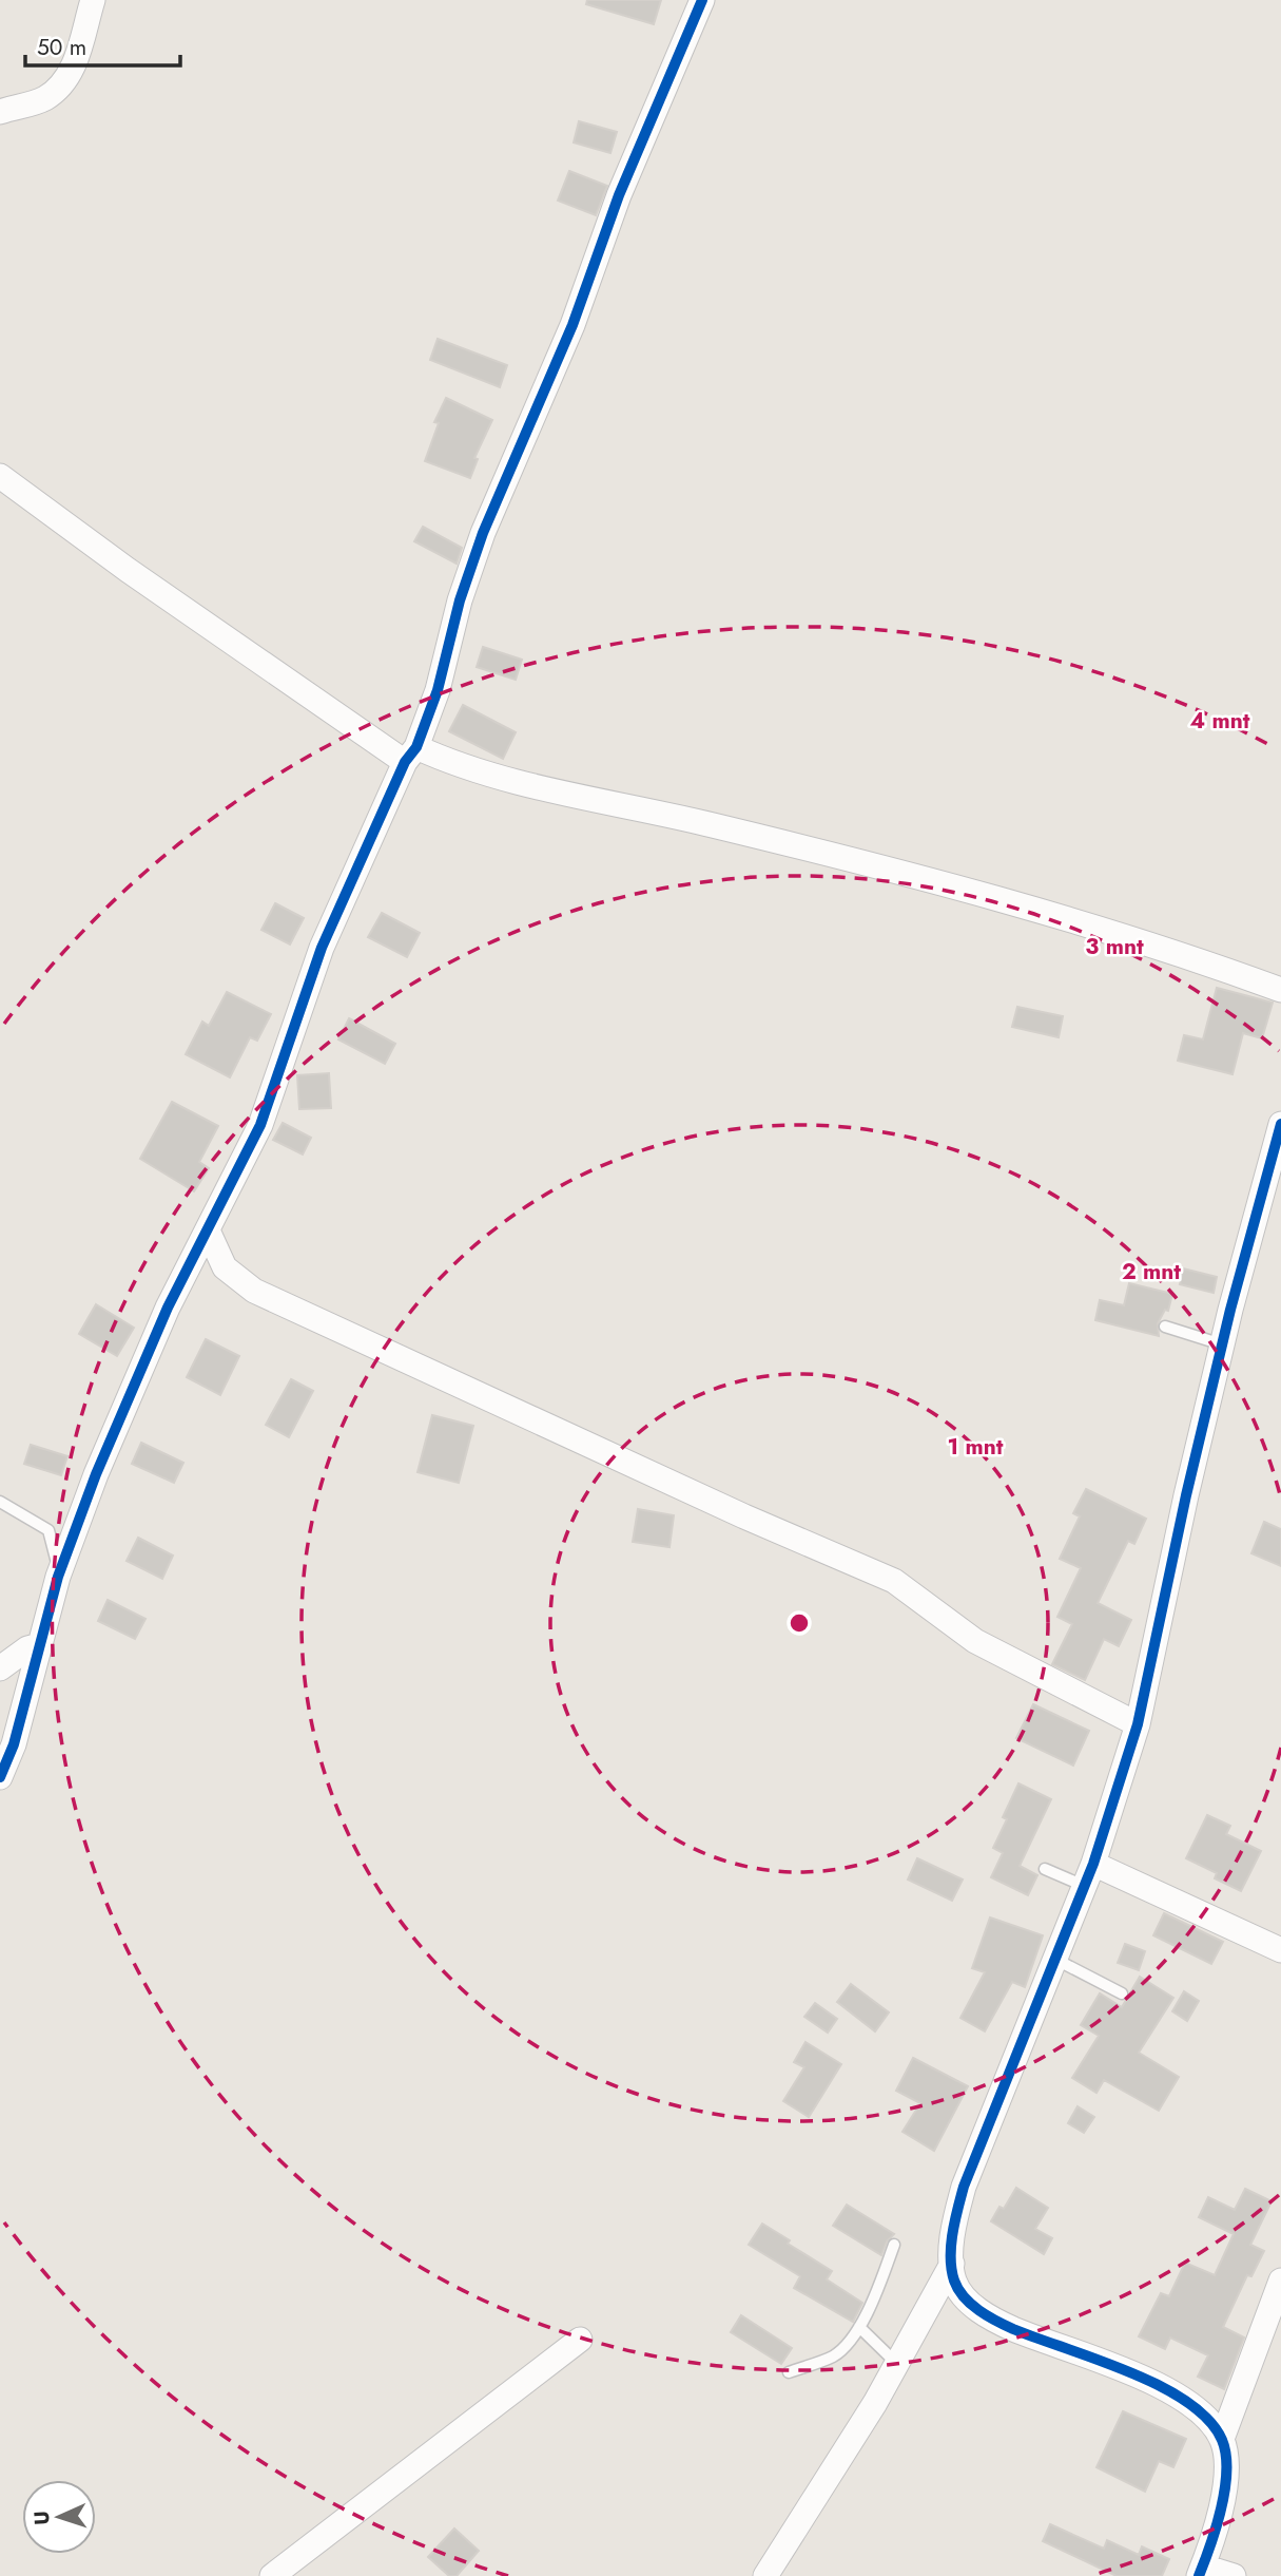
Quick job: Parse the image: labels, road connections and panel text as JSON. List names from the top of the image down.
{
  "scale_bar": "50 m",
  "north": "left",
  "rings": [
    "4 mnt",
    "3 mnt",
    "2 mnt",
    "1 mnt"
  ]
}
